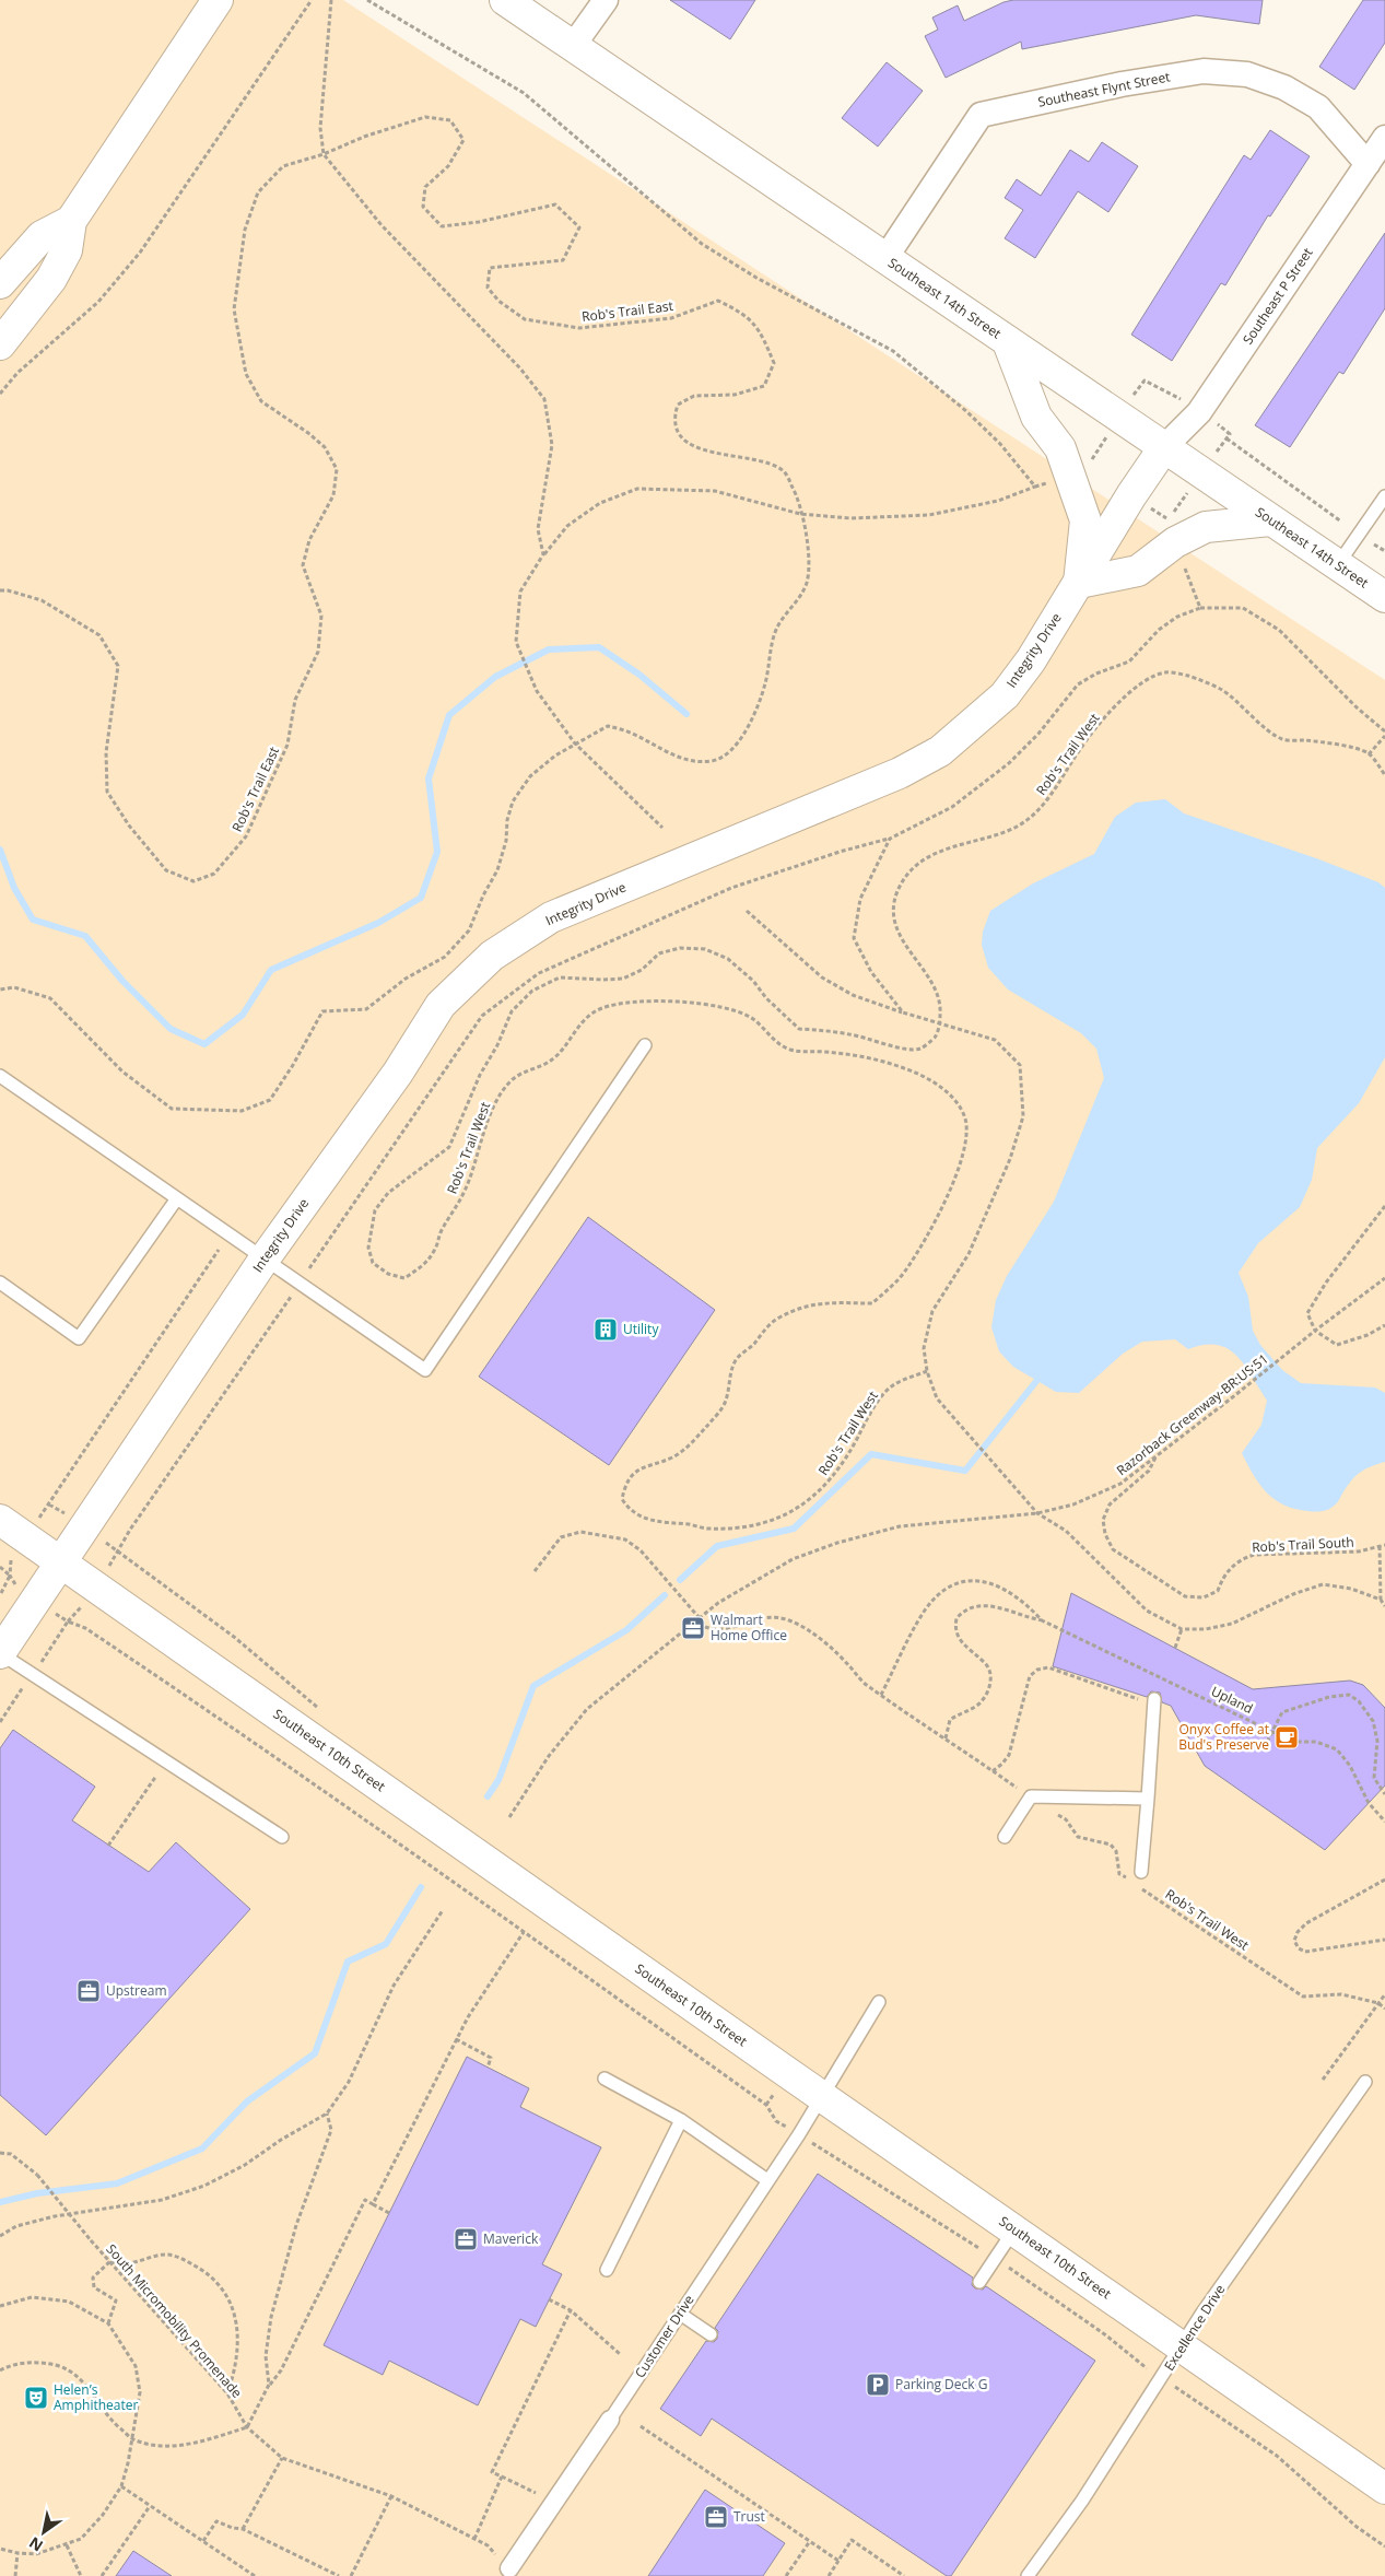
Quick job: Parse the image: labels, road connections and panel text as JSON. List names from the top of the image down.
{
  "streets": {
    "street": [
      "Southeast Flynt Street",
      "Southeast P Street",
      "Southeast 14th Street",
      "Integrity Drive",
      "Southeast 10th Street",
      "Customer Drive"
    ],
    "lane": ["Excellence Drive"],
    "path": [
      "Rob's Trail East",
      "Rob's Trail West",
      "Razorback Greenway-BR:US:51",
      "Rob's Trail South",
      "Upland",
      "South Micromobility Promenade"
    ]
  },
  "crossings": [
    ["Southeast Flynt Street", "Southeast P Street"],
    ["Southeast Flynt Street", "Southeast 14th Street"],
    ["Southeast P Street", "Southeast 14th Street"],
    ["Southeast P Street", "Integrity Drive"],
    ["Southeast 14th Street", "Integrity Drive"],
    ["Integrity Drive", "Southeast 10th Street"],
    ["Razorback Greenway-BR:US:51", "Rob's Trail South"],
    ["Southeast 10th Street", "Excellence Drive"],
    ["Southeast 10th Street", "Customer Drive"],
    ["South Micromobility Promenade", "Customer Drive"]
  ],
  "places": {
    "building": ["Utility"],
    "office": [
      "Walmart Home Office",
      "Upstream",
      "Maverick",
      "Trust"
    ],
    "cafe": ["Onyx Coffee at Bud's Preserve"],
    "parking": ["Parking Deck G"],
    "theatre": ["Helen’s Amphitheater"]
  },
  "north": "bottom left"
}
